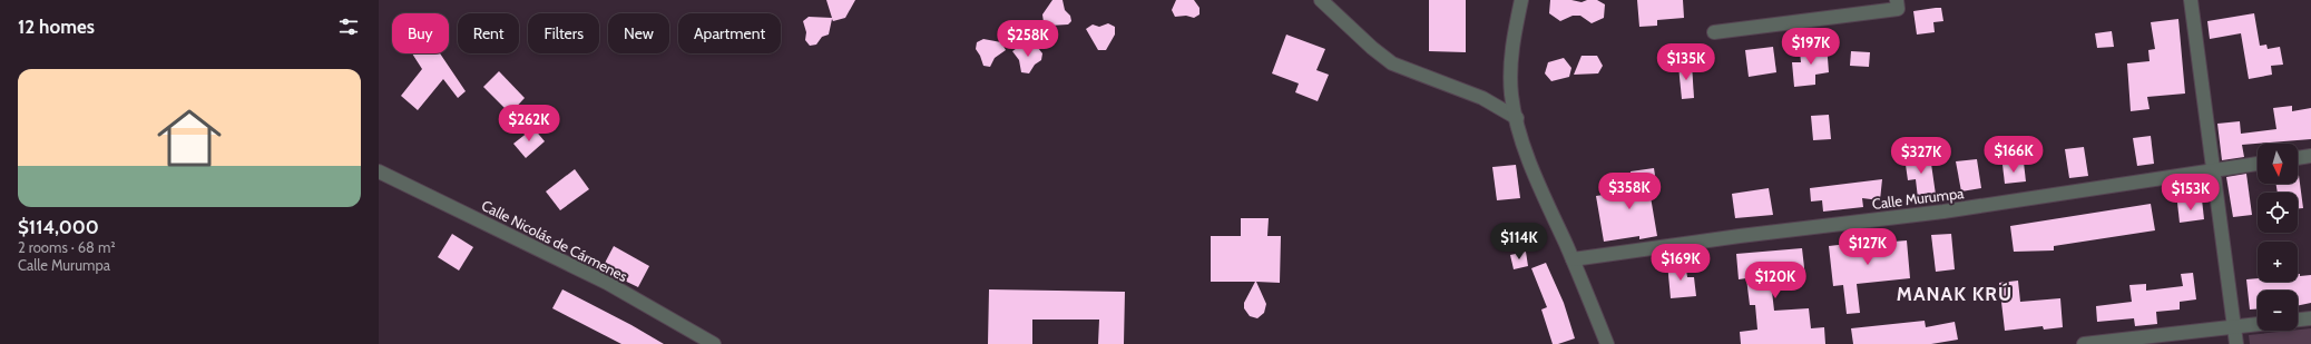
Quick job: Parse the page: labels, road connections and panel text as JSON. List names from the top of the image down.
{
  "streets": {
    "street": ["Calle Murumpa", "Calle Nicolás de Cármenes"]
  },
  "districts": ["MANAK KRÚ"],
  "north": "bottom",
  "page": {
    "heading": "12 homes",
    "chip": [
      "Buy",
      "Rent",
      "Filters",
      "New",
      "Apartment"
    ],
    "price": [
      "$258K",
      "$197K",
      "$135K",
      "$262K",
      "$166K",
      "$327K",
      "$358K",
      "$153K",
      "$114K",
      "$127K",
      "$169K",
      "$120K"
    ],
    "list": [
      {
        "name": "$114,000",
        "note": "2 rooms · 68 m² · Calle Murumpa"
      }
    ],
    "map_buttons": ["+", "−"]
  }
}
